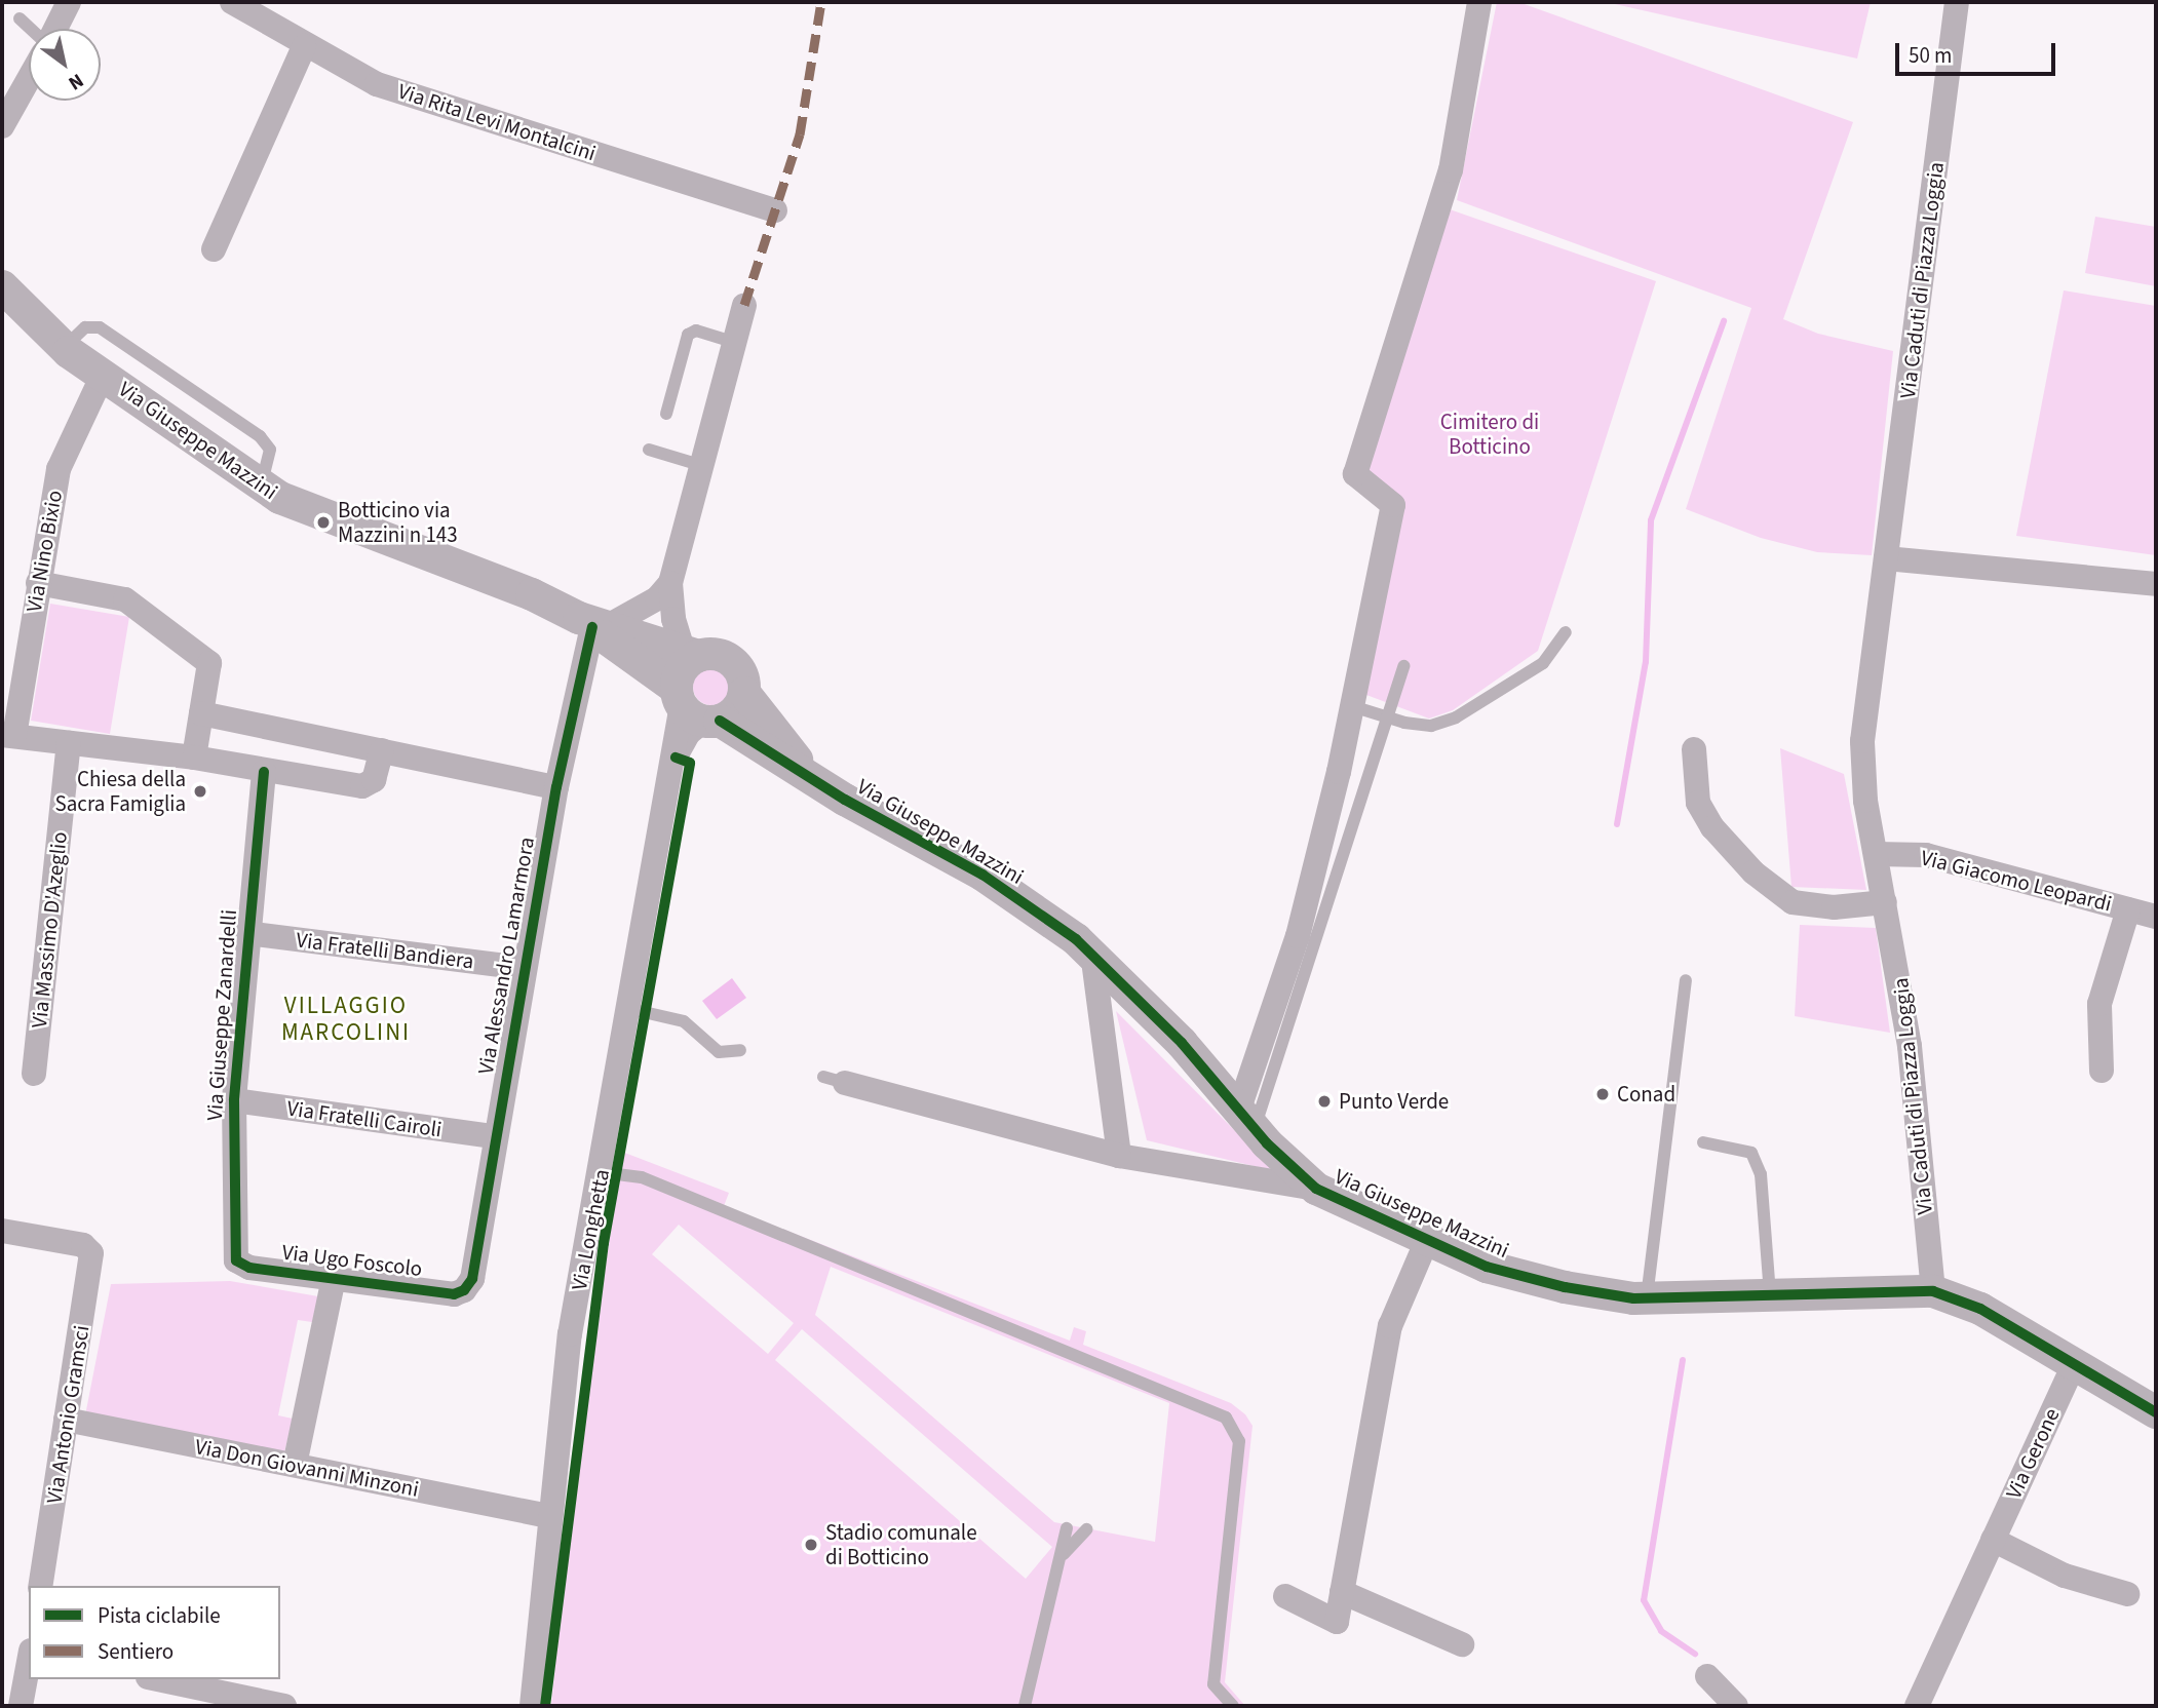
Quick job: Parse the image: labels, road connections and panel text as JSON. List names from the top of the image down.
{
  "streets": {
    "street": [
      "Via Rita Levi Montalcini",
      "Via Caduti di Piazza Loggia",
      "Via Giuseppe Mazzini",
      "Via Nino Bixio",
      "Via Giacomo Leopardi",
      "Via Massimo D'Azeglio",
      "Via Fratelli Bandiera",
      "Via Alessandro Lamarmora",
      "Via Giuseppe Zanardelli",
      "Via Fratelli Cairoli",
      "Via Longhetta",
      "Via Ugo Foscolo",
      "Via Antonio Gramsci",
      "Via Gerone",
      "Via Don Giovanni Minzoni"
    ]
  },
  "crossings": [
    ["Via Caduti di Piazza Loggia", "Via Giuseppe Mazzini"],
    ["Via Caduti di Piazza Loggia", "Via Giacomo Leopardi"],
    ["Via Giuseppe Mazzini", "Via Nino Bixio"],
    ["Via Giuseppe Mazzini", "Via Alessandro Lamarmora"],
    ["Via Giuseppe Mazzini", "Via Longhetta"],
    ["Via Giuseppe Mazzini", "Via Gerone"],
    ["Via Fratelli Bandiera", "Via Alessandro Lamarmora"],
    ["Via Fratelli Bandiera", "Via Giuseppe Zanardelli"],
    ["Via Alessandro Lamarmora", "Via Fratelli Cairoli"],
    ["Via Alessandro Lamarmora", "Via Ugo Foscolo"],
    ["Via Giuseppe Zanardelli", "Via Fratelli Cairoli"],
    ["Via Giuseppe Zanardelli", "Via Ugo Foscolo"],
    ["Via Longhetta", "Via Don Giovanni Minzoni"],
    ["Via Ugo Foscolo", "Via Don Giovanni Minzoni"],
    ["Via Antonio Gramsci", "Via Don Giovanni Minzoni"]
  ],
  "districts": ["VILLAGGIO MARCOLINI"],
  "parks": ["Cimitero di Botticino"],
  "places": [
    "Botticino via Mazzini n 143",
    "Chiesa della Sacra Famiglia",
    "Conad",
    "Punto Verde",
    "Stadio comunale di Botticino"
  ],
  "legend": ["Pista ciclabile", "Sentiero"],
  "scale_bar": "50 m",
  "north": "bottom right"
}
